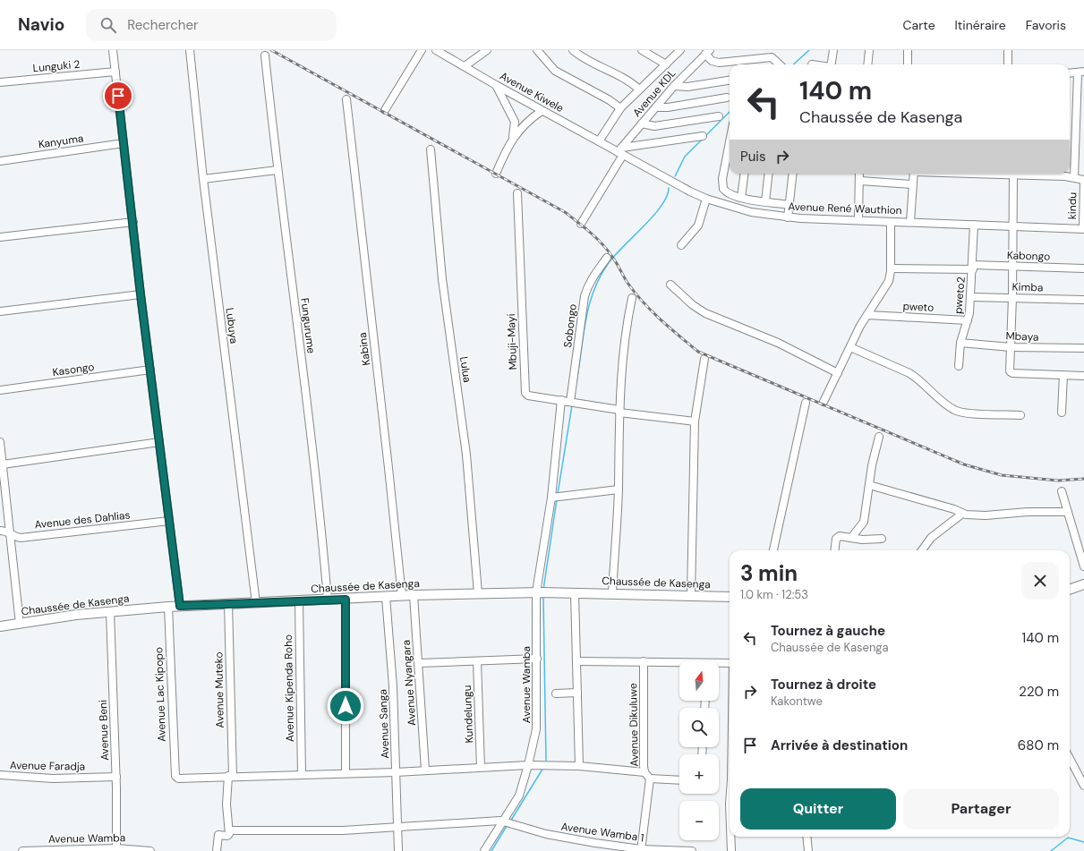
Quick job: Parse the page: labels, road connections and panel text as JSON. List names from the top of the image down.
{
  "streets": {
    "main road": ["Chaussée de Kasenga"],
    "street": [
      "Lunguki 2",
      "Avenue Kiwele",
      "Avenue KDL",
      "Kanyuma",
      "kindu",
      "Avenue René Wauthion",
      "Kabongo",
      "Kimba",
      "pweto2",
      "pweto",
      "Lubuya",
      "Fungurume",
      "Sobongo",
      "Mbaya",
      "Mbuji-Mayi",
      "Kabina",
      "Kasongo",
      "Lulua",
      "Avenue des Dahlias",
      "Avenue Nyangara",
      "Avenue Wamba",
      "Avenue Kipenda Roho",
      "Avenue Muteko",
      "Avenue Lac Kipopo",
      "Kundelungu",
      "Avenue Sanga",
      "Avenue Dikuluwe",
      "Avenue Beni",
      "Avenue Faradja",
      "Avenue Wamba 1"
    ]
  },
  "crossings": [
    ["Avenue Kiwele", "Avenue KDL"],
    ["Avenue Kiwele", "Avenue René Wauthion"],
    ["Avenue KDL", "Avenue René Wauthion"],
    ["kindu", "Avenue René Wauthion"],
    ["Avenue René Wauthion", "pweto2"],
    ["Kabongo", "pweto2"],
    ["Kimba", "pweto2"],
    ["pweto2", "pweto"],
    ["pweto2", "Mbaya"],
    ["Lubuya", "Chaussée de Kasenga"],
    ["Fungurume", "Chaussée de Kasenga"],
    ["Sobongo", "Mbuji-Mayi"],
    ["Mbuji-Mayi", "Avenue Wamba"],
    ["Kabina", "Chaussée de Kasenga"],
    ["Lulua", "Chaussée de Kasenga"],
    ["Chaussée de Kasenga", "Avenue Nyangara"],
    ["Chaussée de Kasenga", "Avenue Wamba"],
    ["Chaussée de Kasenga", "Avenue Kipenda Roho"],
    ["Chaussée de Kasenga", "Avenue Muteko"],
    ["Chaussée de Kasenga", "Avenue Lac Kipopo"],
    ["Chaussée de Kasenga", "Avenue Sanga"],
    ["Chaussée de Kasenga", "Avenue Beni"],
    ["Avenue Wamba", "Avenue Beni"],
    ["Avenue Wamba", "Avenue Wamba 1"],
    ["Avenue Muteko", "Avenue Lac Kipopo"],
    ["Avenue Dikuluwe", "Avenue Wamba 1"],
    ["Avenue Beni", "Avenue Faradja"]
  ],
  "north": "top",
  "page": {
    "header": "Navio",
    "search": "Rechercher",
    "nav": ["Carte", "Itinéraire", "Favoris"],
    "turn": ["140 m", "Chaussée de Kasenga"],
    "then": "Puis",
    "heading": ["3 min", "1.0 km · 12:53"],
    "list": [
      {
        "name": "Tournez à gauche",
        "note": "Chaussée de Kasenga",
        "value": "140 m"
      },
      {
        "name": "Tournez à droite",
        "note": "Kakontwe",
        "value": "220 m"
      },
      {
        "name": "Arrivée à destination",
        "value": "680 m"
      }
    ],
    "map_buttons": ["+", "−"],
    "buttons": ["Quitter", "Partager"]
  }
}
